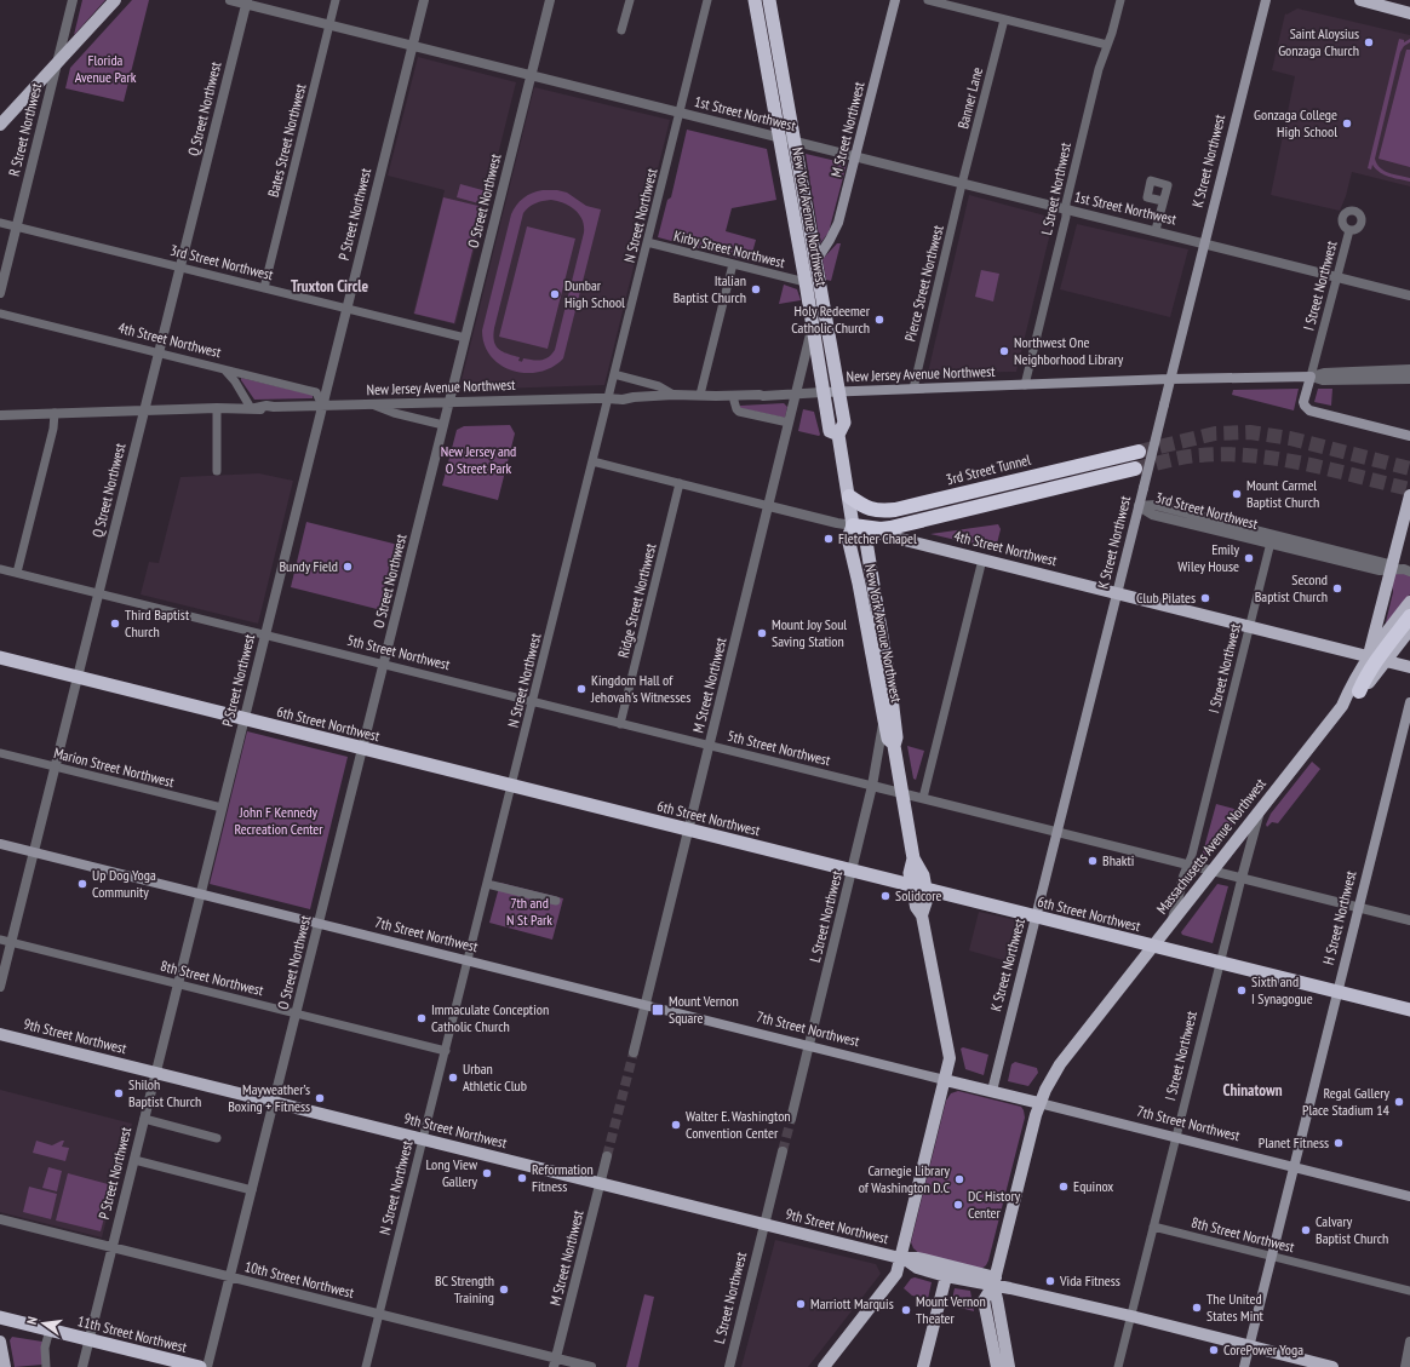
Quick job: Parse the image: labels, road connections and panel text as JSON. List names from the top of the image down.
{
  "streets": {
    "highway": [
      "New York Avenue Northwest",
      "3rd Street Tunnel",
      "6th Street Northwest",
      "11th Street Northwest"
    ],
    "main road": [
      "M Street Northwest",
      "K Street Northwest",
      "4th Street Northwest",
      "New Jersey Avenue Northwest",
      "Massachusetts Avenue Northwest",
      "H Street Northwest",
      "7th Street Northwest",
      "9th Street Northwest"
    ],
    "street": [
      "Banner Lane",
      "Q Street Northwest",
      "1st Street Northwest",
      "R Street Northwest",
      "Bates Street Northwest",
      "L Street Northwest",
      "O Street Northwest",
      "P Street Northwest",
      "N Street Northwest",
      "Kirby Street Northwest",
      "3rd Street Northwest",
      "Pierce Street Northwest",
      "I Street Northwest",
      "Ridge Street Northwest",
      "5th Street Northwest",
      "Marion Street Northwest",
      "8th Street Northwest",
      "10th Street Northwest"
    ]
  },
  "crossings": [
    ["Banner Lane", "1st Street Northwest"],
    ["Banner Lane", "Pierce Street Northwest"],
    ["Q Street Northwest", "1st Street Northwest"],
    ["Q Street Northwest", "3rd Street Northwest"],
    ["Q Street Northwest", "4th Street Northwest"],
    ["Q Street Northwest", "New Jersey Avenue Northwest"],
    ["Q Street Northwest", "5th Street Northwest"],
    ["Q Street Northwest", "6th Street Northwest"],
    ["Q Street Northwest", "Marion Street Northwest"],
    ["Q Street Northwest", "7th Street Northwest"],
    ["Q Street Northwest", "8th Street Northwest"],
    ["1st Street Northwest", "M Street Northwest"],
    ["1st Street Northwest", "Bates Street Northwest"],
    ["1st Street Northwest", "K Street Northwest"],
    ["1st Street Northwest", "L Street Northwest"],
    ["1st Street Northwest", "O Street Northwest"],
    ["1st Street Northwest", "P Street Northwest"],
    ["1st Street Northwest", "N Street Northwest"],
    ["1st Street Northwest", "New York Avenue Northwest"],
    ["1st Street Northwest", "Pierce Street Northwest"],
    ["1st Street Northwest", "I Street Northwest"],
    ["R Street Northwest", "3rd Street Northwest"],
    ["M Street Northwest", "New York Avenue Northwest"],
    ["M Street Northwest", "4th Street Northwest"],
    ["M Street Northwest", "New Jersey Avenue Northwest"],
    ["M Street Northwest", "5th Street Northwest"],
    ["M Street Northwest", "6th Street Northwest"],
    ["M Street Northwest", "7th Street Northwest"],
    ["M Street Northwest", "9th Street Northwest"],
    ["M Street Northwest", "10th Street Northwest"],
    ["Bates Street Northwest", "3rd Street Northwest"],
    ["K Street Northwest", "3rd Street Northwest"],
    ["K Street Northwest", "4th Street Northwest"],
    ["K Street Northwest", "New Jersey Avenue Northwest"],
    ["K Street Northwest", "5th Street Northwest"],
    ["K Street Northwest", "6th Street Northwest"],
    ["K Street Northwest", "7th Street Northwest"],
    ["L Street Northwest", "New York Avenue Northwest"],
    ["L Street Northwest", "New Jersey Avenue Northwest"],
    ["L Street Northwest", "5th Street Northwest"],
    ["L Street Northwest", "6th Street Northwest"],
    ["L Street Northwest", "7th Street Northwest"],
    ["L Street Northwest", "9th Street Northwest"],
    ["O Street Northwest", "3rd Street Northwest"],
    ["O Street Northwest", "New Jersey Avenue Northwest"],
    ["O Street Northwest", "5th Street Northwest"],
    ["O Street Northwest", "6th Street Northwest"],
    ["O Street Northwest", "7th Street Northwest"],
    ["O Street Northwest", "8th Street Northwest"],
    ["O Street Northwest", "9th Street Northwest"],
    ["O Street Northwest", "10th Street Northwest"],
    ["P Street Northwest", "3rd Street Northwest"],
    ["P Street Northwest", "4th Street Northwest"],
    ["P Street Northwest", "New Jersey Avenue Northwest"],
    ["P Street Northwest", "5th Street Northwest"],
    ["P Street Northwest", "6th Street Northwest"],
    ["P Street Northwest", "Marion Street Northwest"],
    ["P Street Northwest", "7th Street Northwest"],
    ["P Street Northwest", "8th Street Northwest"],
    ["P Street Northwest", "9th Street Northwest"],
    ["P Street Northwest", "10th Street Northwest"],
    ["P Street Northwest", "11th Street Northwest"],
    ["N Street Northwest", "Kirby Street Northwest"],
    ["N Street Northwest", "4th Street Northwest"],
    ["N Street Northwest", "New Jersey Avenue Northwest"],
    ["N Street Northwest", "5th Street Northwest"],
    ["N Street Northwest", "6th Street Northwest"],
    ["N Street Northwest", "7th Street Northwest"],
    ["N Street Northwest", "8th Street Northwest"],
    ["N Street Northwest", "9th Street Northwest"],
    ["N Street Northwest", "10th Street Northwest"],
    ["New York Avenue Northwest", "Kirby Street Northwest"],
    ["New York Avenue Northwest", "4th Street Northwest"],
    ["New York Avenue Northwest", "New Jersey Avenue Northwest"],
    ["New York Avenue Northwest", "3rd Street Tunnel"],
    ["New York Avenue Northwest", "5th Street Northwest"],
    ["New York Avenue Northwest", "6th Street Northwest"],
    ["New York Avenue Northwest", "7th Street Northwest"],
    ["New York Avenue Northwest", "9th Street Northwest"],
    ["3rd Street Northwest", "I Street Northwest"],
    ["Pierce Street Northwest", "New Jersey Avenue Northwest"],
    ["I Street Northwest", "4th Street Northwest"],
    ["I Street Northwest", "New Jersey Avenue Northwest"],
    ["I Street Northwest", "5th Street Northwest"],
    ["I Street Northwest", "6th Street Northwest"],
    ["I Street Northwest", "Massachusetts Avenue Northwest"],
    ["I Street Northwest", "7th Street Northwest"],
    ["I Street Northwest", "8th Street Northwest"],
    ["I Street Northwest", "9th Street Northwest"],
    ["4th Street Northwest", "New Jersey Avenue Northwest"],
    ["4th Street Northwest", "Ridge Street Northwest"],
    ["4th Street Northwest", "Massachusetts Avenue Northwest"],
    ["Ridge Street Northwest", "5th Street Northwest"],
    ["5th Street Northwest", "Massachusetts Avenue Northwest"],
    ["5th Street Northwest", "H Street Northwest"],
    ["6th Street Northwest", "Massachusetts Avenue Northwest"],
    ["6th Street Northwest", "H Street Northwest"],
    ["Massachusetts Avenue Northwest", "7th Street Northwest"],
    ["H Street Northwest", "7th Street Northwest"],
    ["H Street Northwest", "8th Street Northwest"],
    ["H Street Northwest", "9th Street Northwest"]
  ],
  "districts": ["Truxton Circle", "Chinatown"],
  "parks": [
    "Florida Avenue Park",
    "New Jersey and O Street Park",
    "John F Kennedy Recreation Center",
    "7th and N St Park"
  ],
  "places": {
    "other": [
      "Saint Aloysius Gonzaga Church",
      "Gonzaga College High School",
      "Italian Baptist Church",
      "Dunbar High School",
      "Holy Redeemer Catholic Church",
      "Northwest One Neighborhood Library",
      "Mount Carmel Baptist Church",
      "Fletcher Chapel",
      "Emily Wiley House",
      "Bundy Field",
      "Second Baptist Church",
      "Club Pilates",
      "Third Baptist Church",
      "Mount Joy Soul Saving Station",
      "Kingdom Hall of Jehovah's Witnesses",
      "Bhakti",
      "Up Dog Yoga Community",
      "Solidcore",
      "Sixth and I Synagogue",
      "Immaculate Conception Catholic Church",
      "Urban Athletic Club",
      "Shiloh Baptist Church",
      "Mayweather’s Boxing + Fitness",
      "Regal Gallery Place Stadium 14",
      "Walter E. Washington Convention Center",
      "Planet Fitness",
      "Long View Gallery",
      "Reformation Fitness",
      "Carnegie Library of Washington D.C",
      "Equinox",
      "DC History Center",
      "Calvary Baptist Church",
      "Vida Fitness",
      "BC Strength Training",
      "Marriott Marquis",
      "The United States Mint",
      "Mount Vernon Theater",
      "CorePower Yoga"
    ],
    "transit": ["Mount Vernon Square"]
  },
  "north": "left"
}
